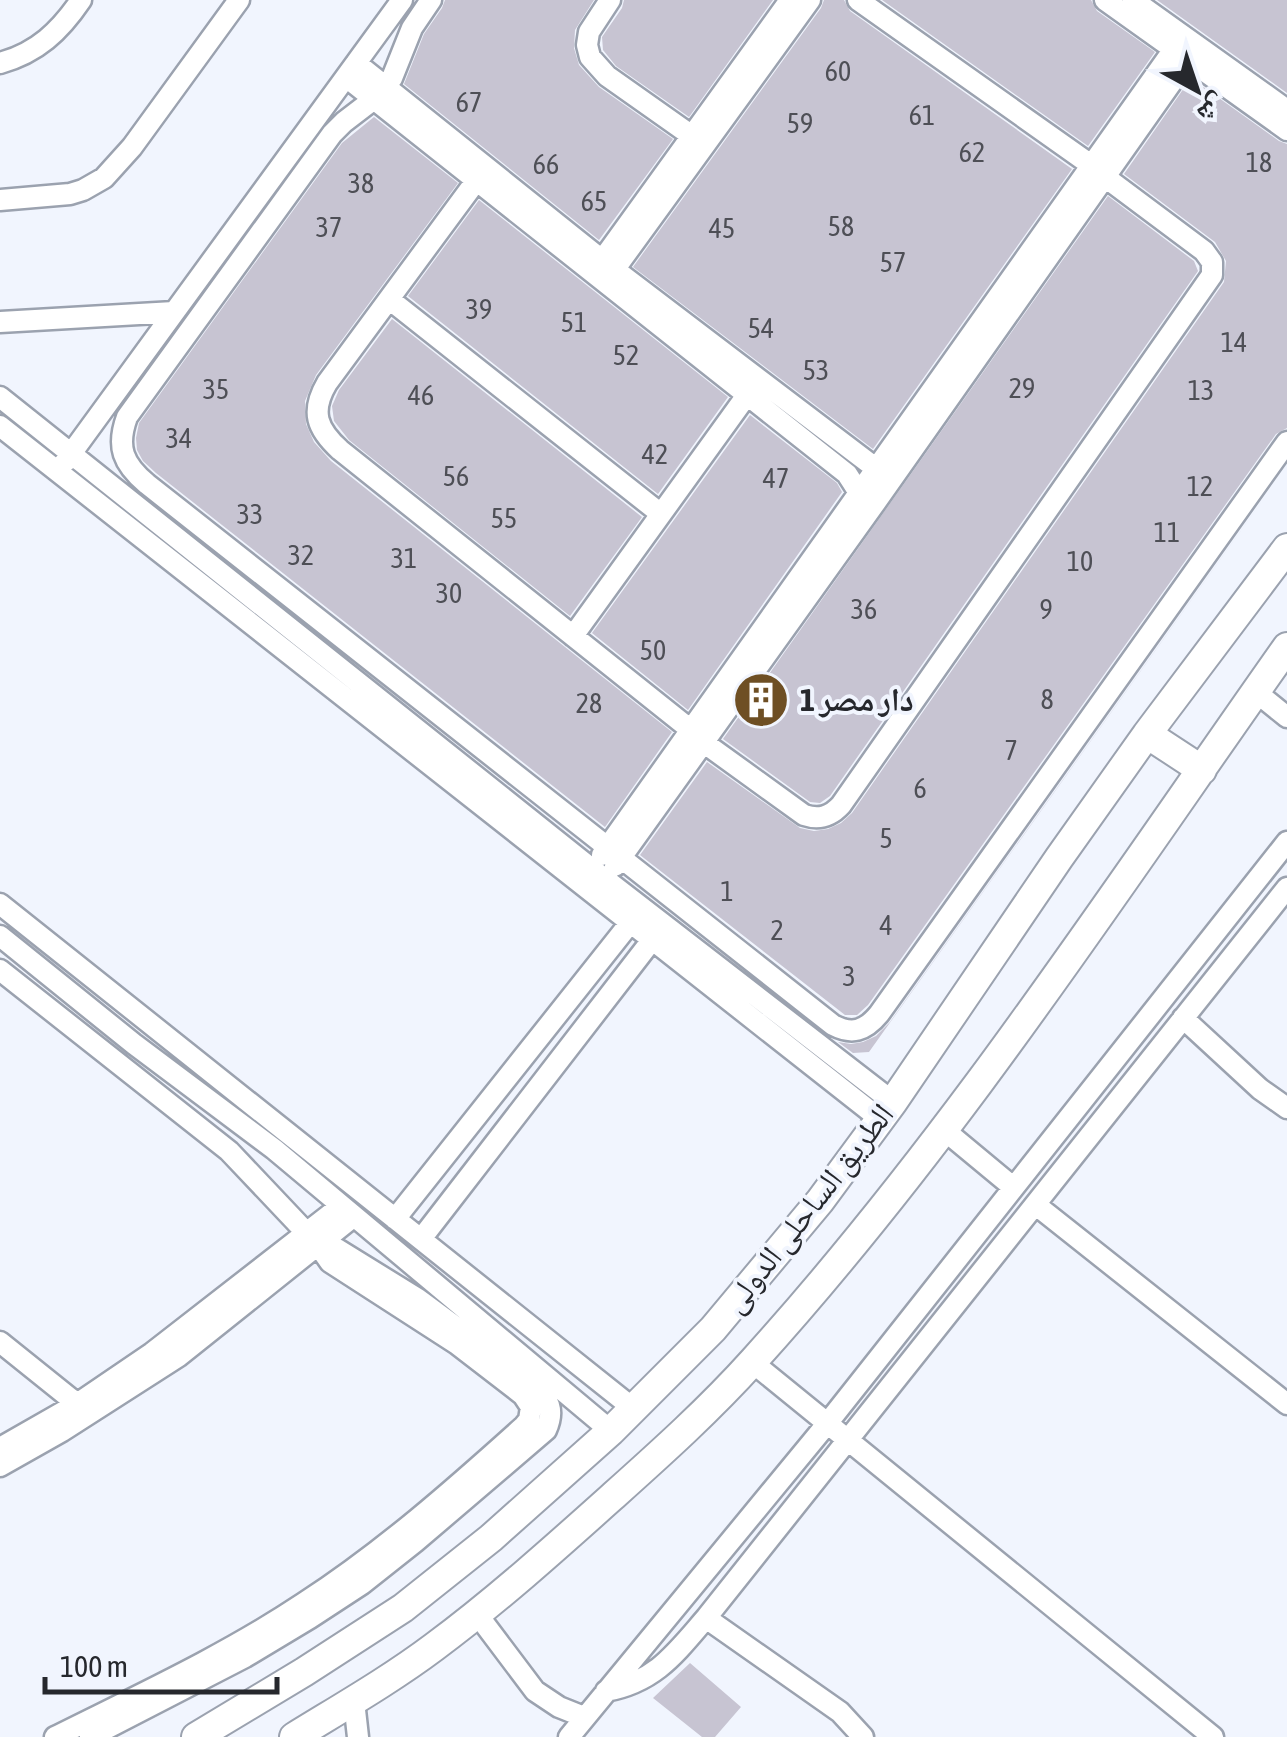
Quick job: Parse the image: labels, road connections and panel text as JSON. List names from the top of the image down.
{
  "streets": {
    "highway": ["الطريق الساحلى الدولى"]
  },
  "places": {
    "building": ["دار مصر 1"]
  },
  "house_numbers": [
    "60",
    "67",
    "61",
    "59",
    "62",
    "18",
    "66",
    "38",
    "65",
    "58",
    "37",
    "45",
    "57",
    "39",
    "51",
    "54",
    "14",
    "52",
    "53",
    "29",
    "35",
    "13",
    "46",
    "34",
    "42",
    "56",
    "47",
    "12",
    "33",
    "55",
    "11",
    "32",
    "31",
    "10",
    "30",
    "36",
    "9",
    "50",
    "8",
    "28",
    "7",
    "6",
    "5",
    "1",
    "4",
    "2",
    "3"
  ],
  "scale_bar": "100 m",
  "north": "bottom right"
}
